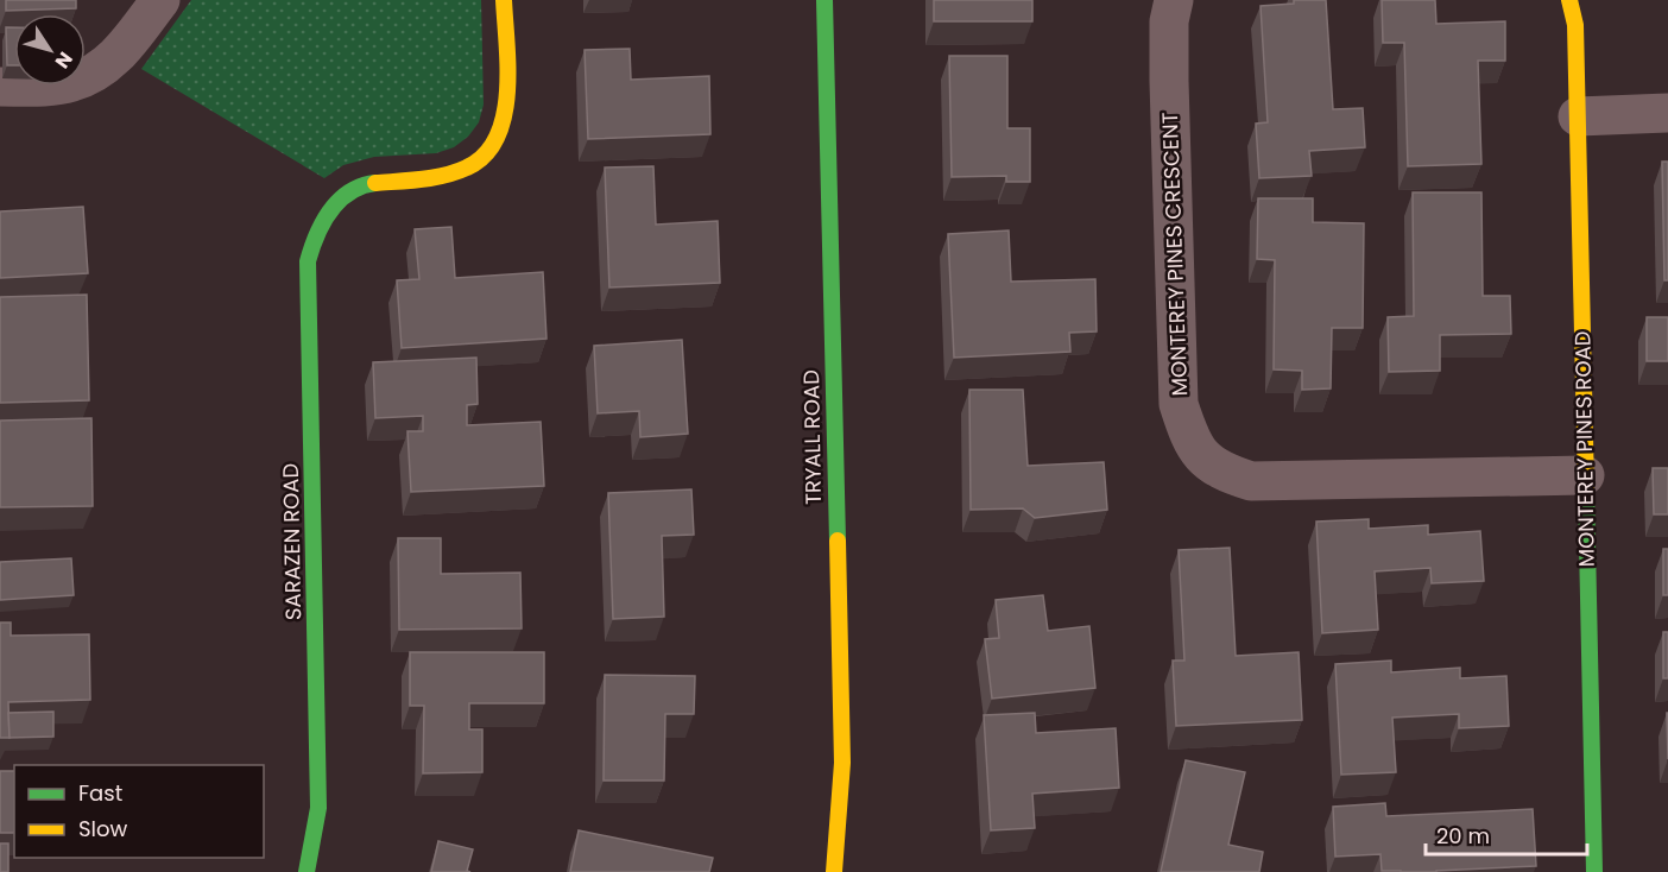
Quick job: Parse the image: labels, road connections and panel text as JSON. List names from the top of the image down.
{
  "streets": {
    "street": [
      "MONTEREY PINES CRESCENT",
      "TRYALL ROAD",
      "MONTEREY PINES ROAD",
      "SARAZEN ROAD"
    ]
  },
  "crossings": [
    ["MONTEREY PINES CRESCENT", "MONTEREY PINES ROAD"]
  ],
  "legend": ["Fast", "Slow"],
  "scale_bar": "20 m",
  "north": "bottom right"
}
